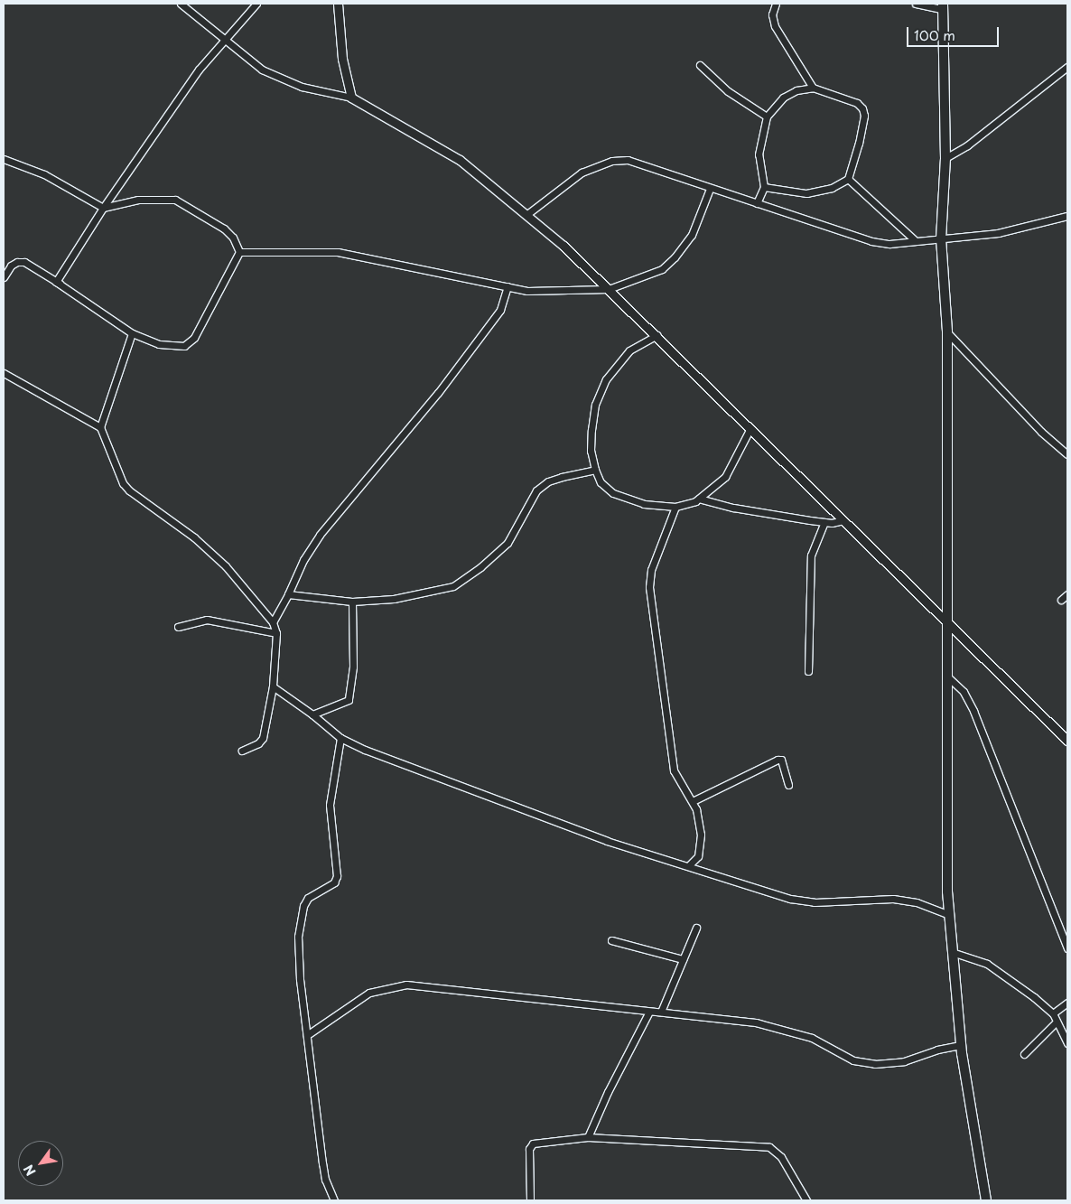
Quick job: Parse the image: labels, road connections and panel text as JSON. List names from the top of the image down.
{
  "scale_bar": "100 m",
  "north": "bottom left"
}
